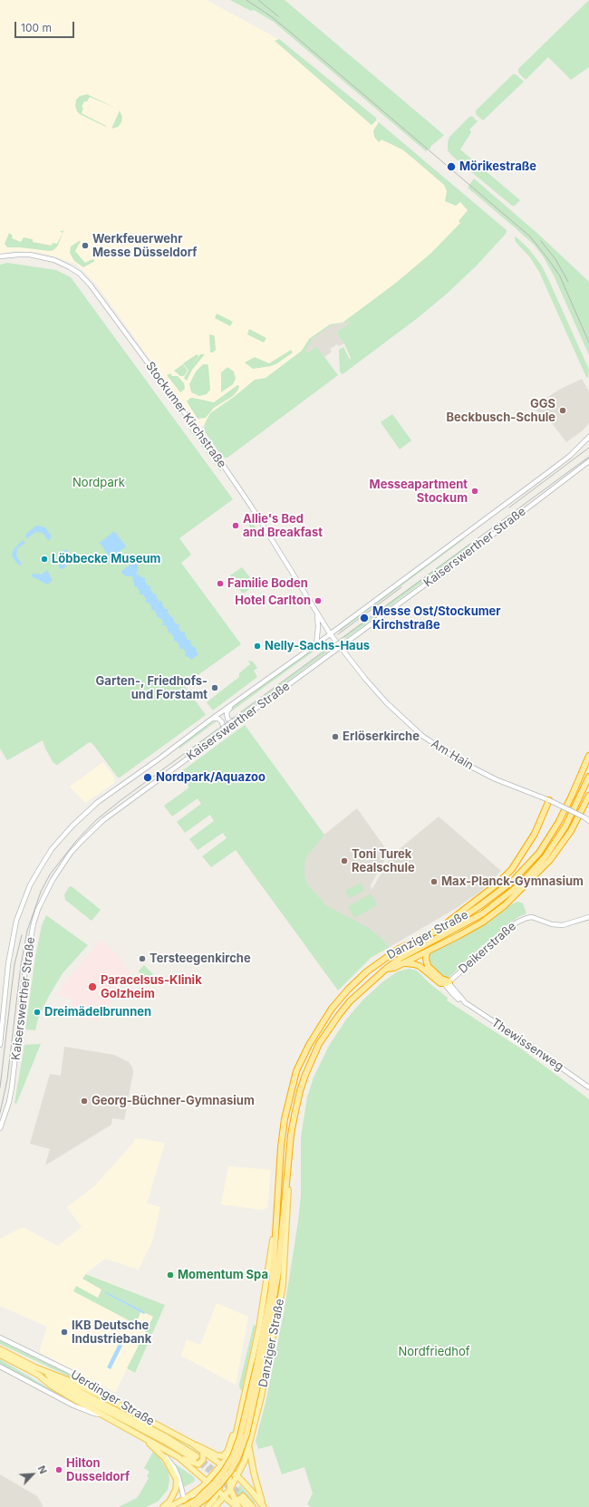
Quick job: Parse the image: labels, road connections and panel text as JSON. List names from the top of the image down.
{
  "streets": {
    "highway": ["Danziger Straße"],
    "main road": ["Uerdinger Straße"],
    "street": [
      "Stockumer Kirchstraße",
      "Kaiserswerther Straße",
      "Am Hain",
      "Deikerstraße",
      "Thewissenweg"
    ]
  },
  "crossings": [
    ["Stockumer Kirchstraße", "Kaiserswerther Straße"],
    ["Stockumer Kirchstraße", "Am Hain"],
    ["Kaiserswerther Straße", "Am Hain"],
    ["Danziger Straße", "Uerdinger Straße"],
    ["Deikerstraße", "Thewissenweg"]
  ],
  "parks": ["Nordpark", "Nordfriedhof"],
  "places": [
    "Mörikestraße",
    "Werkfeuerwehr Messe Düsseldorf",
    "GGS Beckbusch-Schule",
    "Messeapartment Stockum",
    "Allie's Bed and Breakfast",
    "Löbbecke Museum",
    "Familie Boden",
    "Hotel Carlton",
    "Messe Ost/Stockumer Kirchstraße",
    "Nelly-Sachs-Haus",
    "Garten-, Friedhofs- und Forstamt",
    "Erlöserkirche",
    "Nordpark/Aquazoo",
    "Toni Turek Realschule",
    "Max-Planck-Gymnasium",
    "Tersteegenkirche",
    "Paracelsus-Klinik Golzheim",
    "Dreimädelbrunnen",
    "Georg-Büchner-Gymnasium",
    "Momentum Spa",
    "IKB Deutsche Industriebank",
    "Hilton Dusseldorf"
  ],
  "scale_bar": "100 m",
  "north": "top right"
}
